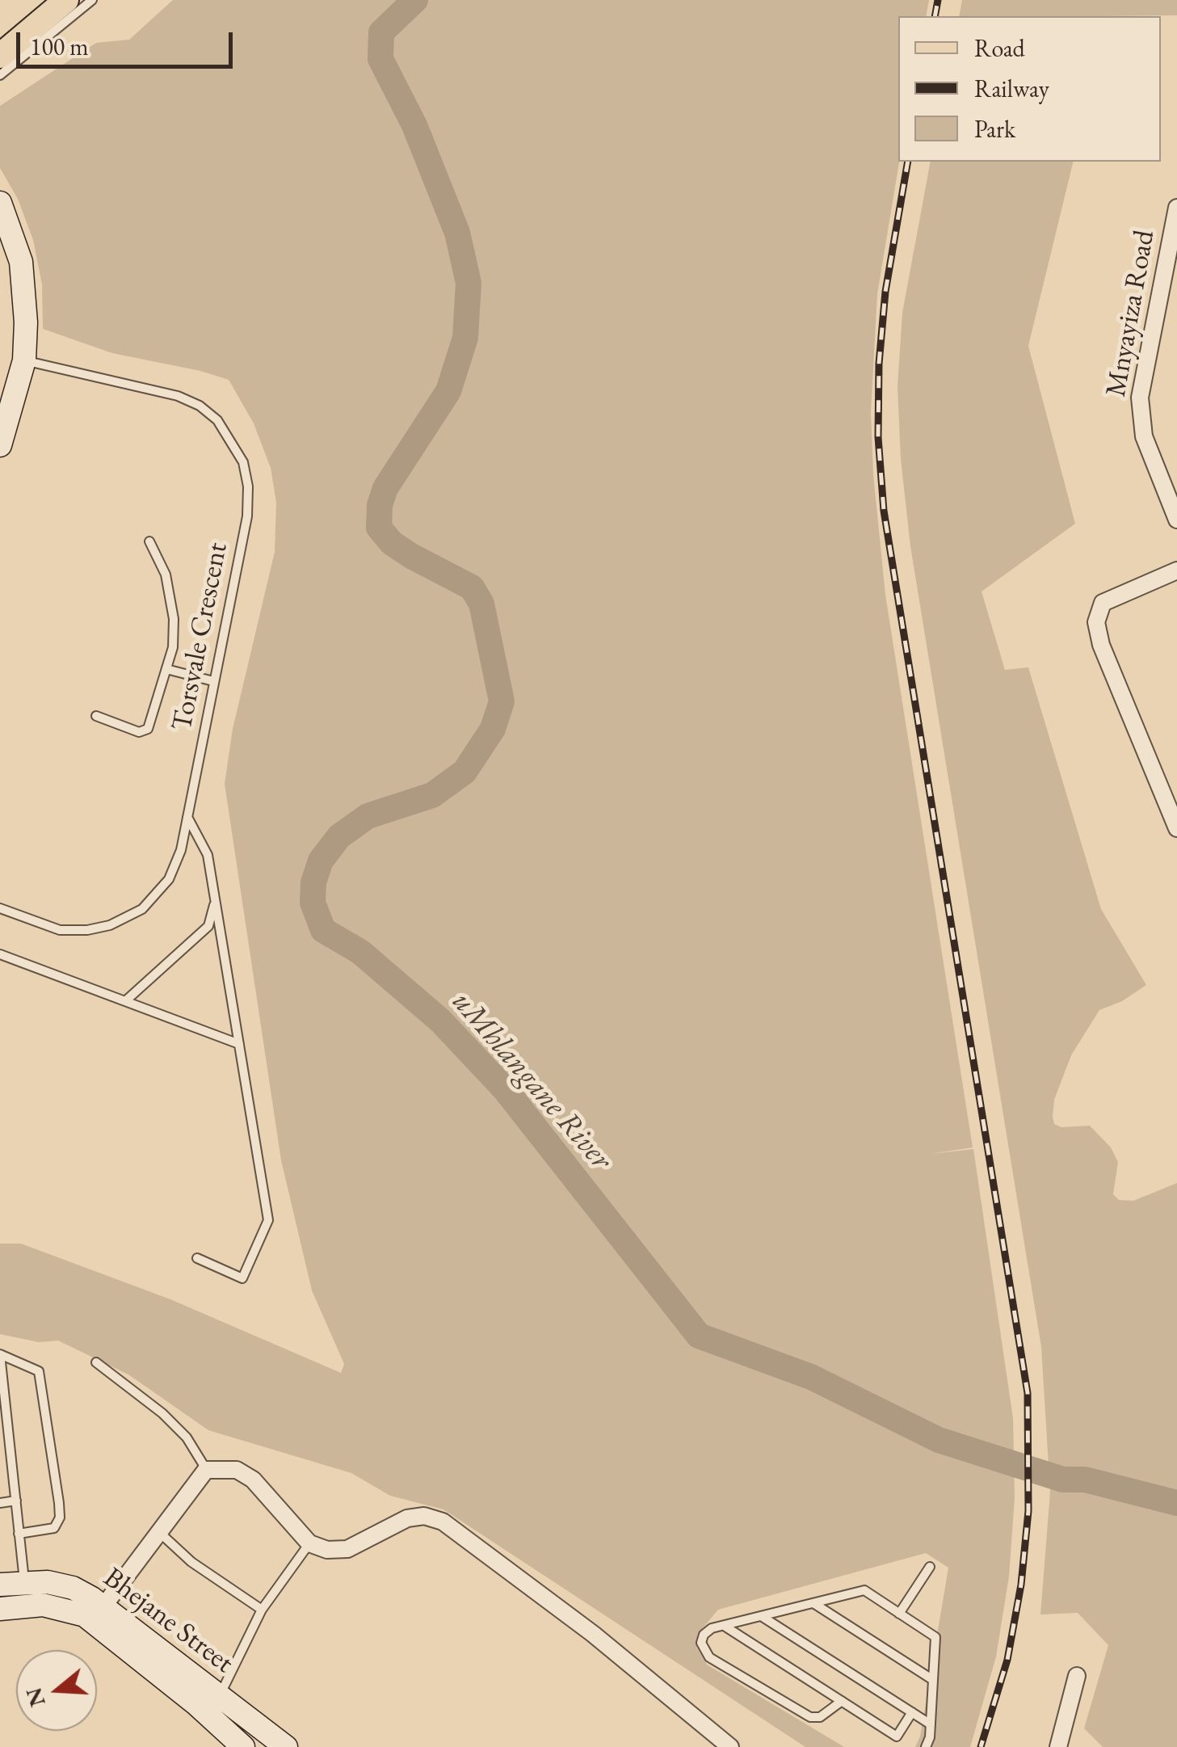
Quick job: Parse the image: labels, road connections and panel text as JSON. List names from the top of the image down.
{
  "streets": {
    "street": ["Mnyayiza Road", "Bhejane Street"],
    "lane": ["Torsvale Crescent"]
  },
  "water": ["uMhlangane River"],
  "legend": ["Road", "Railway", "Park"],
  "scale_bar": "100 m",
  "north": "left"
}
